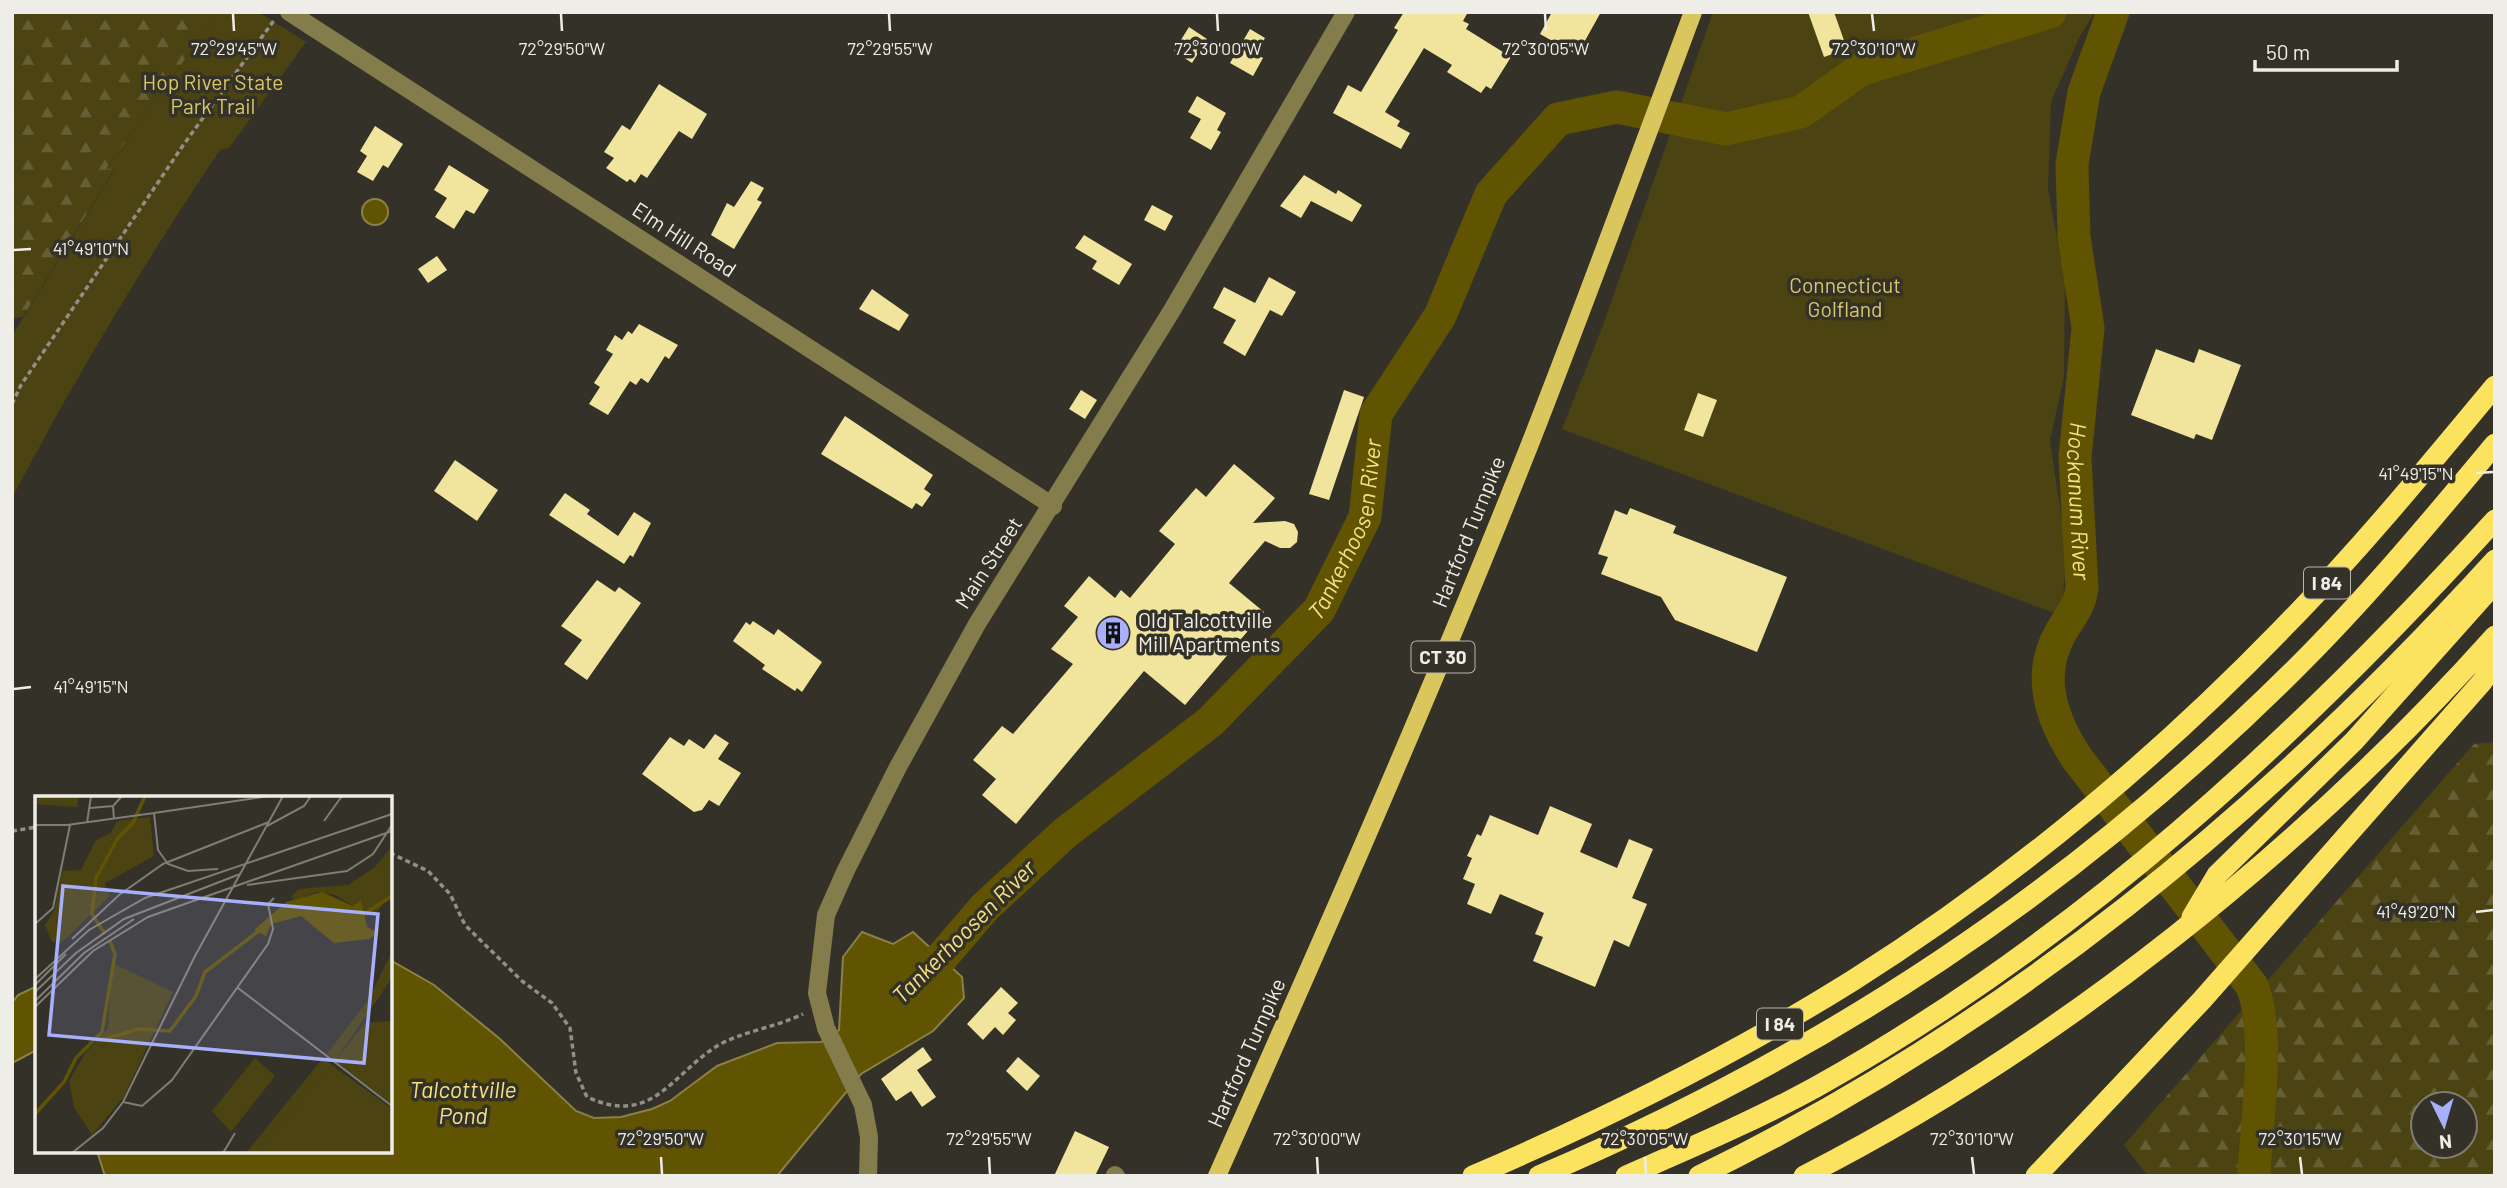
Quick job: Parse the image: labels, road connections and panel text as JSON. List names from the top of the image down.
{
  "streets": {
    "highway": ["I 84"],
    "main road": ["Hartford Turnpike", "CT 30"],
    "street": ["Elm Hill Road", "Main Street"]
  },
  "crossings": [
    ["Elm Hill Road", "Main Street"]
  ],
  "water": ["Hockanum River", "Tankerhoosen River", "Talcottville Pond"],
  "parks": ["Hop River State Park Trail", "Connecticut Golfland"],
  "places": {
    "building": ["Old Talcottville Mill Apartments"]
  },
  "scale_bar": "50 m",
  "north": "bottom",
  "coordinates": [
    "72°29'45\"W",
    "72°29'50\"W",
    "72°29'55\"W",
    "72°30'00\"W",
    "72°30'05\"W",
    "72°30'10\"W",
    "41°49'10\"N",
    "41°49'15\"N",
    "41°49'20\"N",
    "72°30'15\"W"
  ]
}
